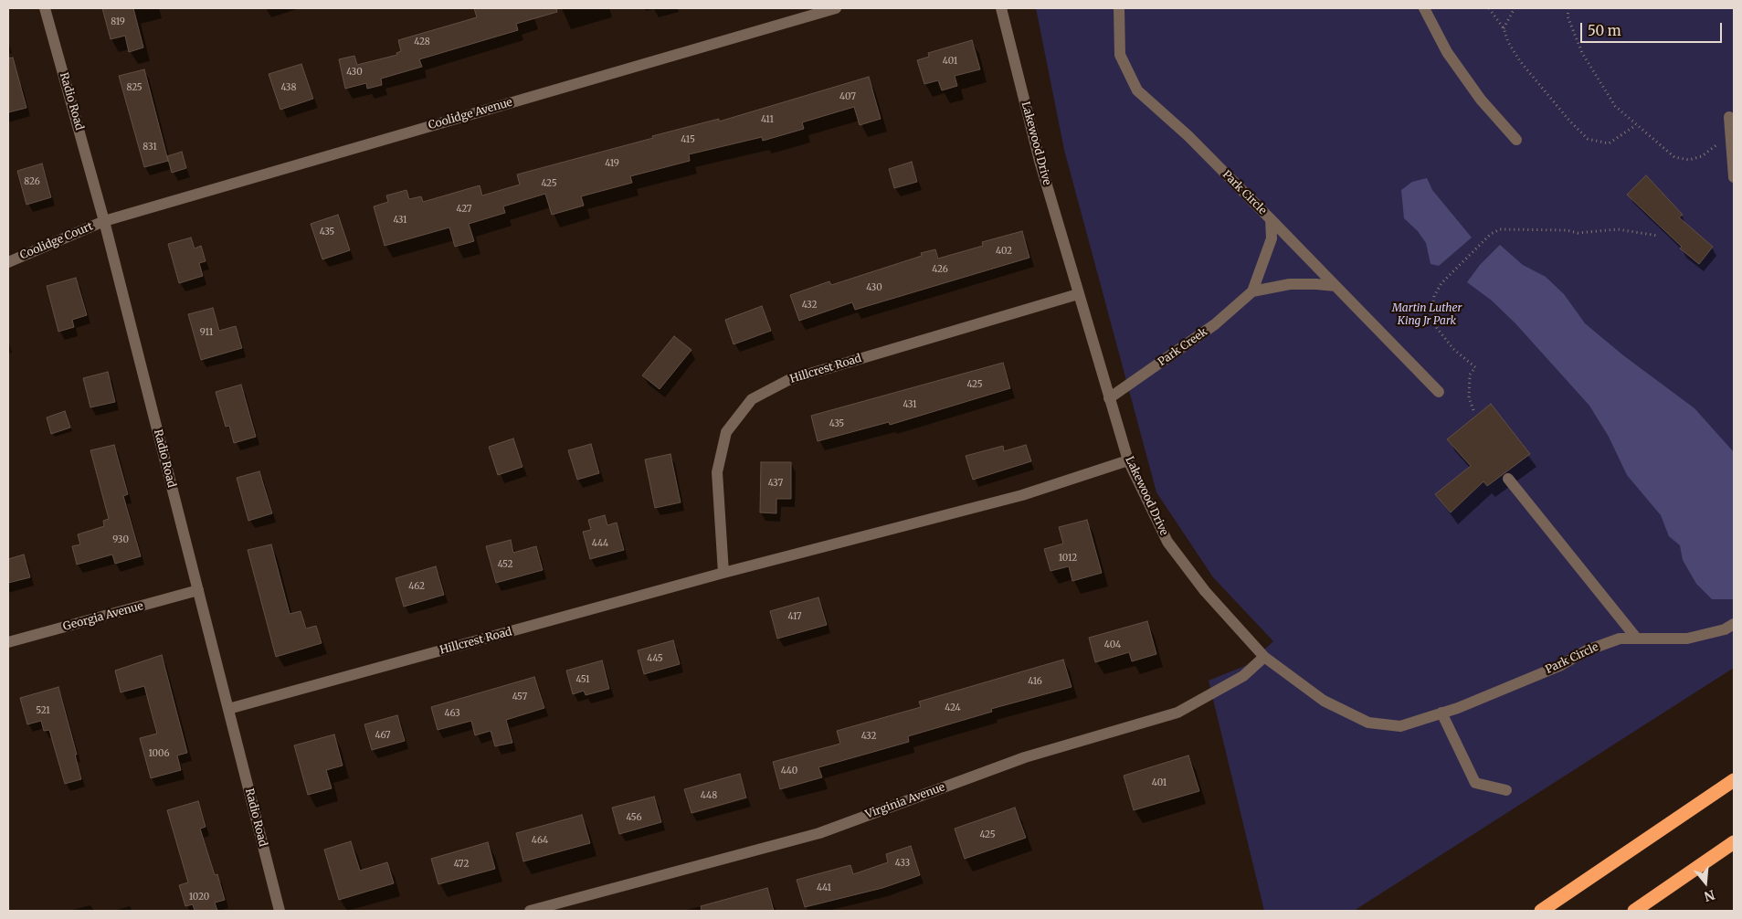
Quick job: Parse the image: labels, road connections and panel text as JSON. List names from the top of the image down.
{
  "streets": {
    "street": [
      "Radio Road",
      "Coolidge Avenue",
      "Lakewood Drive",
      "Park Circle",
      "Coolidge Court",
      "Park Creek",
      "Hillcrest Road",
      "Georgia Avenue",
      "Virginia Avenue"
    ]
  },
  "crossings": [
    ["Radio Road", "Coolidge Avenue"],
    ["Radio Road", "Coolidge Court"],
    ["Radio Road", "Hillcrest Road"],
    ["Radio Road", "Georgia Avenue"],
    ["Coolidge Avenue", "Coolidge Court"],
    ["Lakewood Drive", "Park Circle"],
    ["Lakewood Drive", "Park Creek"],
    ["Lakewood Drive", "Hillcrest Road"],
    ["Lakewood Drive", "Virginia Avenue"],
    ["Park Circle", "Park Creek"]
  ],
  "parks": ["Martin Luther King Jr Park"],
  "house_numbers": [
    "819",
    "428",
    "401",
    "430",
    "825",
    "438",
    "407",
    "411",
    "415",
    "831",
    "419",
    "826",
    "425",
    "427",
    "431",
    "435",
    "402",
    "426",
    "430",
    "432",
    "911",
    "425",
    "431",
    "435",
    "437",
    "930",
    "444",
    "1012",
    "452",
    "462",
    "417",
    "404",
    "445",
    "451",
    "416",
    "457",
    "424",
    "521",
    "463",
    "467",
    "432",
    "1006",
    "440",
    "401",
    "448",
    "456",
    "425",
    "464",
    "433",
    "472",
    "441",
    "1020"
  ],
  "scale_bar": "50 m",
  "north": "bottom"
}
